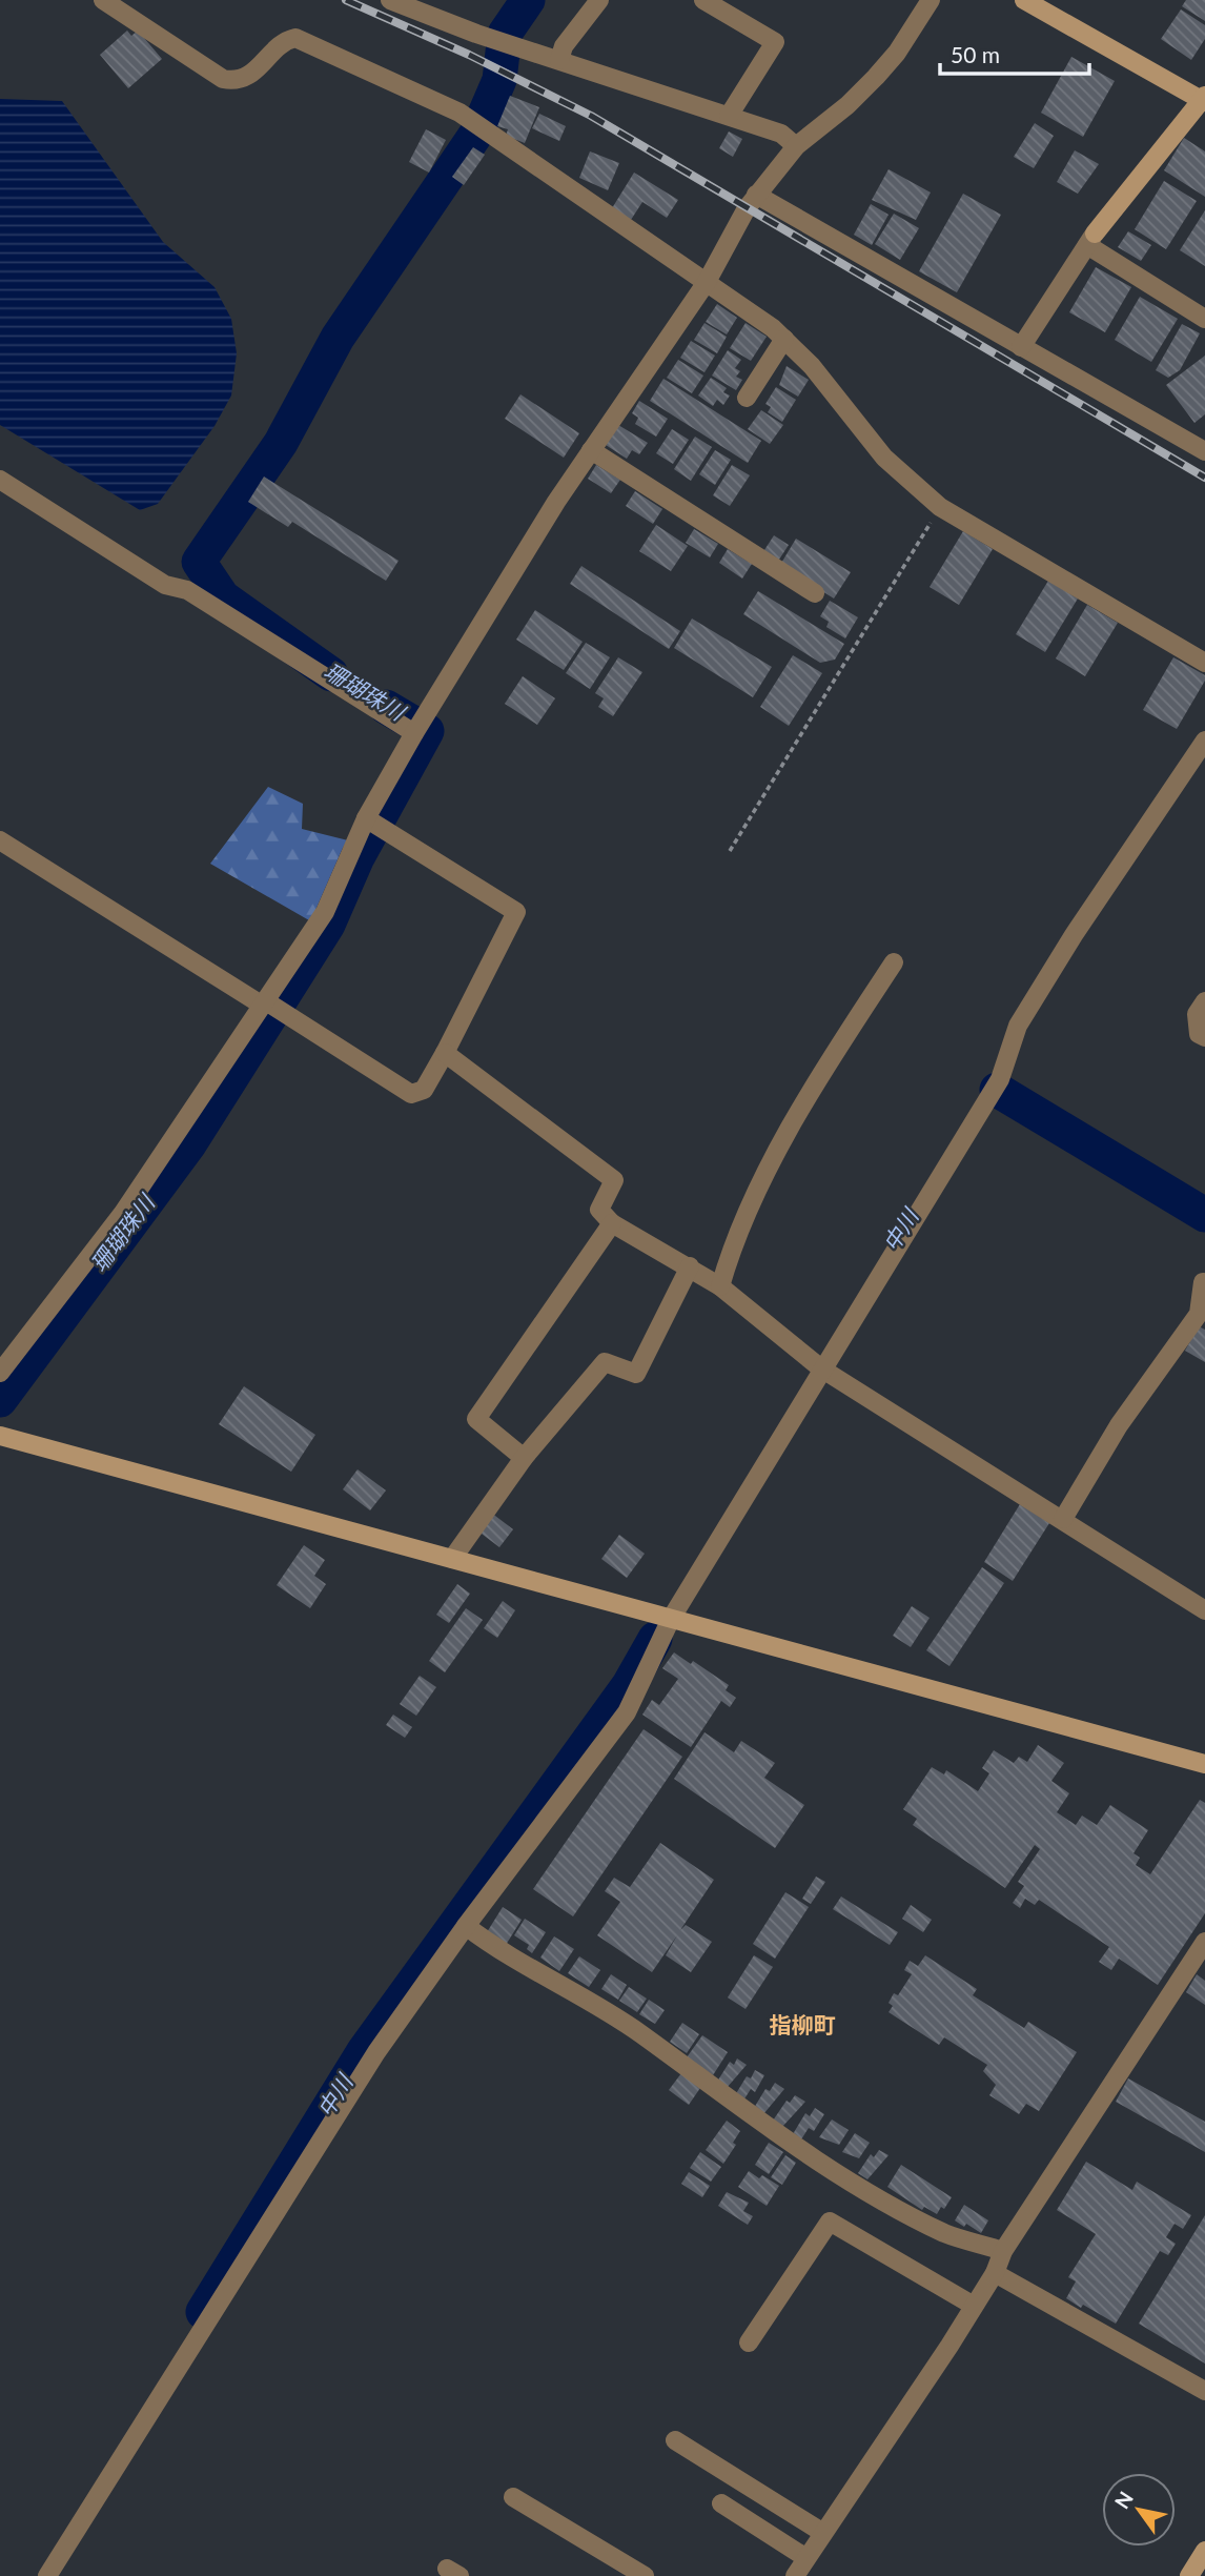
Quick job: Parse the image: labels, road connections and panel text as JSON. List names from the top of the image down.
{
  "districts": ["指柳町"],
  "water": ["珊瑚珠川", "中川"],
  "scale_bar": "50 m",
  "north": "top left"
}
